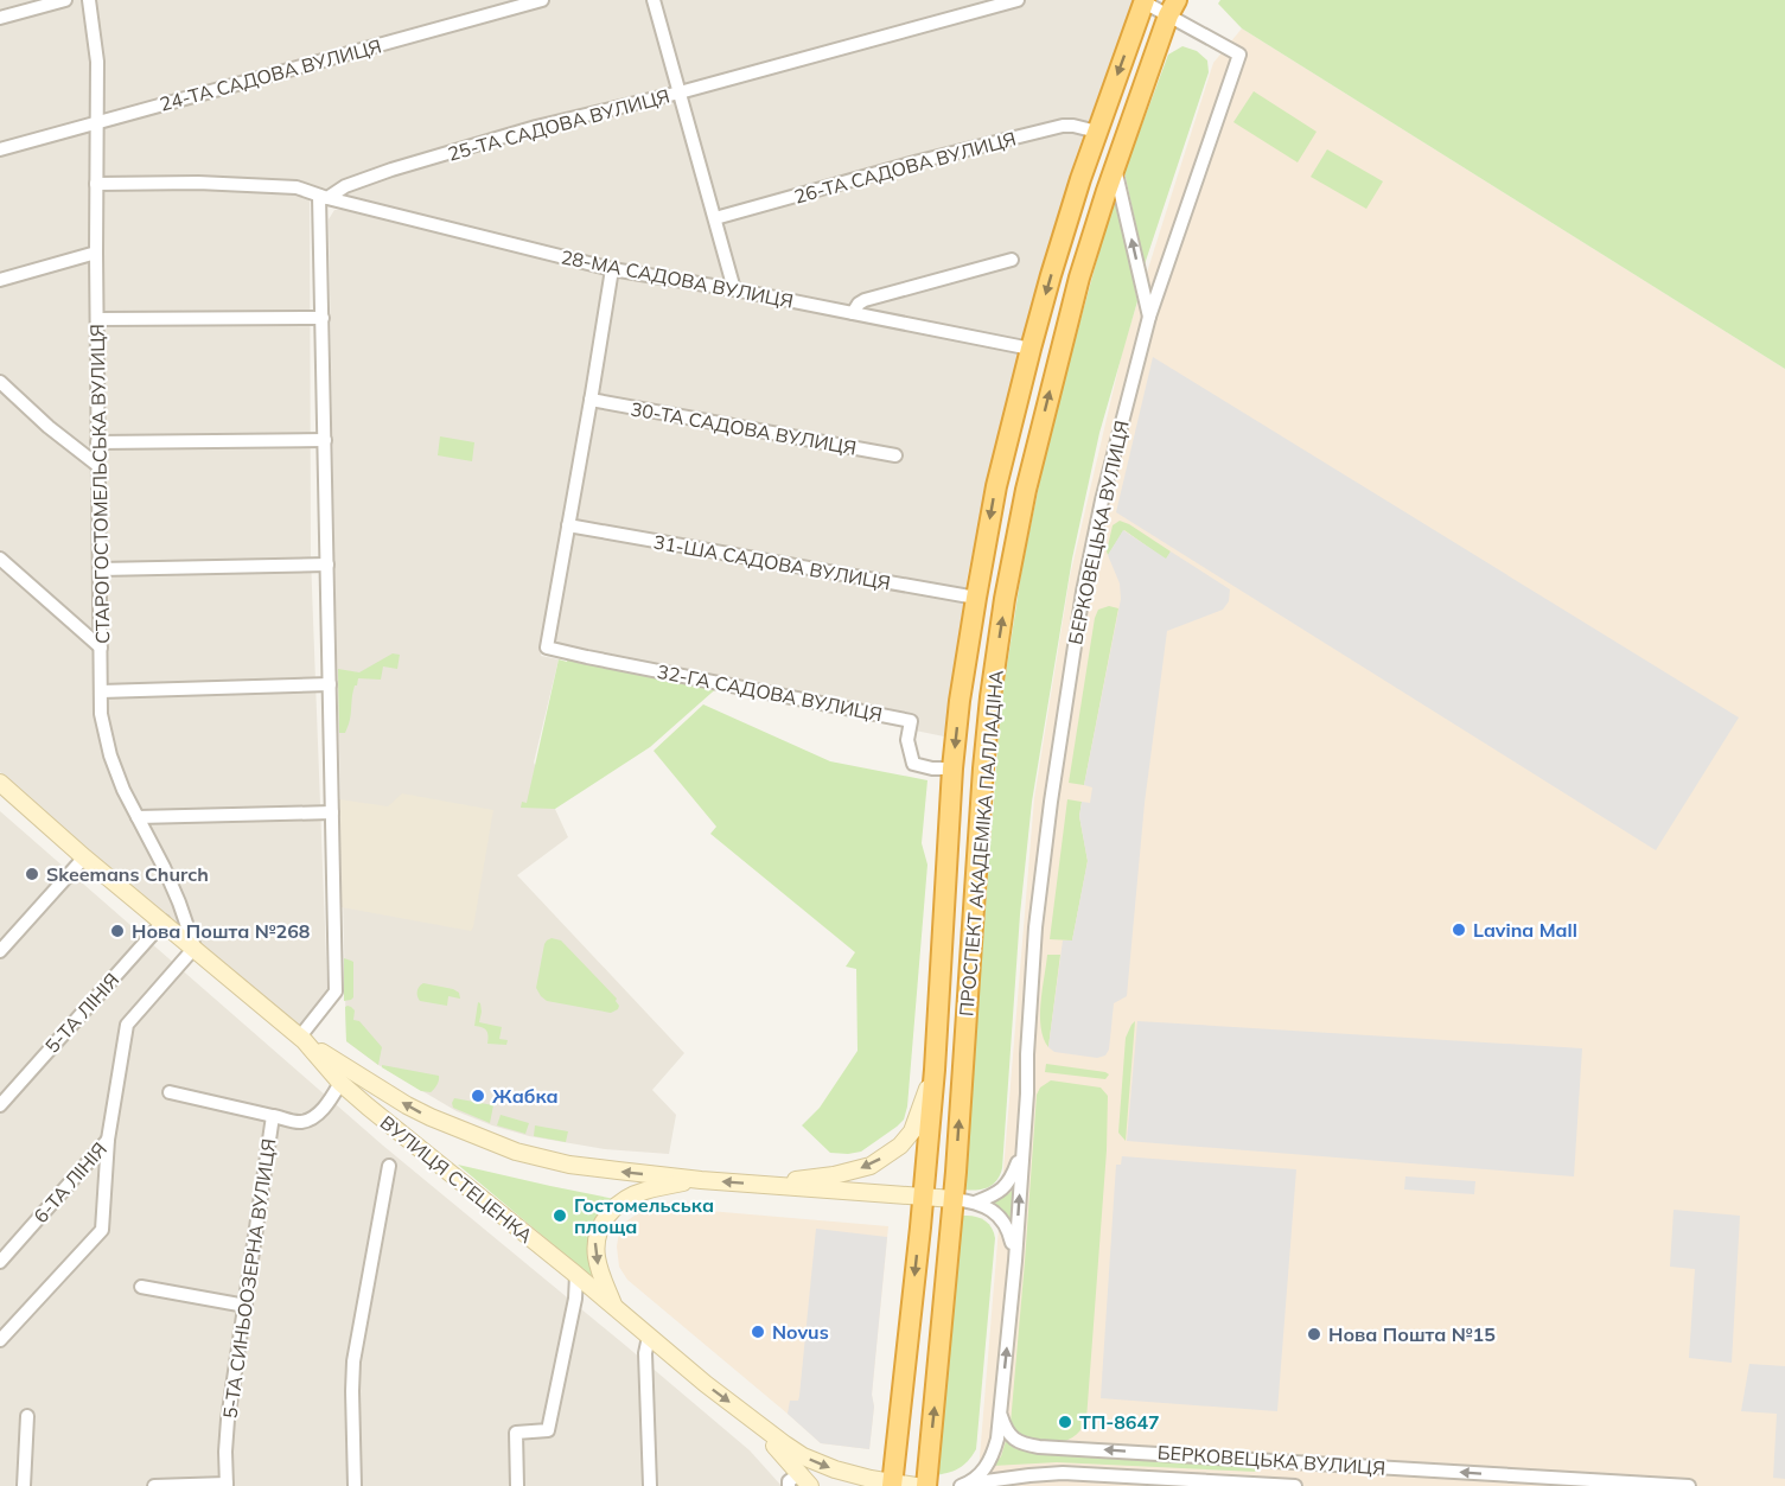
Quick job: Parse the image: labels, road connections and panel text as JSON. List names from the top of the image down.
{
  "streets": {
    "highway": ["ПРОСПЕКТ АКАДЕМІКА ПАЛЛАДІНА"],
    "main road": ["ВУЛИЦЯ СТЕЦЕНКА"],
    "street": [
      "24-ТА САДОВА ВУЛИЦЯ",
      "25-ТА САДОВА ВУЛИЦЯ",
      "26-ТА САДОВА ВУЛИЦЯ",
      "28-МА САДОВА ВУЛИЦЯ",
      "30-ТА САДОВА ВУЛИЦЯ",
      "СТАРОГОСТОМЕЛЬСЬКА ВУЛИЦЯ",
      "БЕРКОВЕЦЬКА ВУЛИЦЯ",
      "31-ША САДОВА ВУЛИЦЯ",
      "32-ГА САДОВА ВУЛИЦЯ",
      "5-ТА ЛІНІЯ",
      "6-ТА ЛІНІЯ",
      "5-ТА СИНЬООЗЕРНА ВУЛИЦЯ"
    ]
  },
  "crossings": [
    ["24-ТА САДОВА ВУЛИЦЯ", "СТАРОГОСТОМЕЛЬСЬКА ВУЛИЦЯ"],
    ["25-ТА САДОВА ВУЛИЦЯ", "28-МА САДОВА ВУЛИЦЯ"],
    ["26-ТА САДОВА ВУЛИЦЯ", "ПРОСПЕКТ АКАДЕМІКА ПАЛЛАДІНА"],
    ["28-МА САДОВА ВУЛИЦЯ", "ПРОСПЕКТ АКАДЕМІКА ПАЛЛАДІНА"],
    ["СТАРОГОСТОМЕЛЬСЬКА ВУЛИЦЯ", "ВУЛИЦЯ СТЕЦЕНКА"],
    ["СТАРОГОСТОМЕЛЬСЬКА ВУЛИЦЯ", "6-ТА ЛІНІЯ"],
    ["БЕРКОВЕЦЬКА ВУЛИЦЯ", "ПРОСПЕКТ АКАДЕМІКА ПАЛЛАДІНА"],
    ["31-ША САДОВА ВУЛИЦЯ", "32-ГА САДОВА ВУЛИЦЯ"],
    ["31-ША САДОВА ВУЛИЦЯ", "ПРОСПЕКТ АКАДЕМІКА ПАЛЛАДІНА"],
    ["32-ГА САДОВА ВУЛИЦЯ", "ПРОСПЕКТ АКАДЕМІКА ПАЛЛАДІНА"],
    ["5-ТА ЛІНІЯ", "ВУЛИЦЯ СТЕЦЕНКА"],
    ["ВУЛИЦЯ СТЕЦЕНКА", "6-ТА ЛІНІЯ"],
    ["ВУЛИЦЯ СТЕЦЕНКА", "5-ТА СИНЬООЗЕРНА ВУЛИЦЯ"]
  ],
  "places": [
    "Skeemans Church",
    "Lavina Mall",
    "Нова Пошта №268",
    "Жабка",
    "Гостомельська площа",
    "Novus",
    "Нова Пошта №15",
    "ТП-8647"
  ]
}
